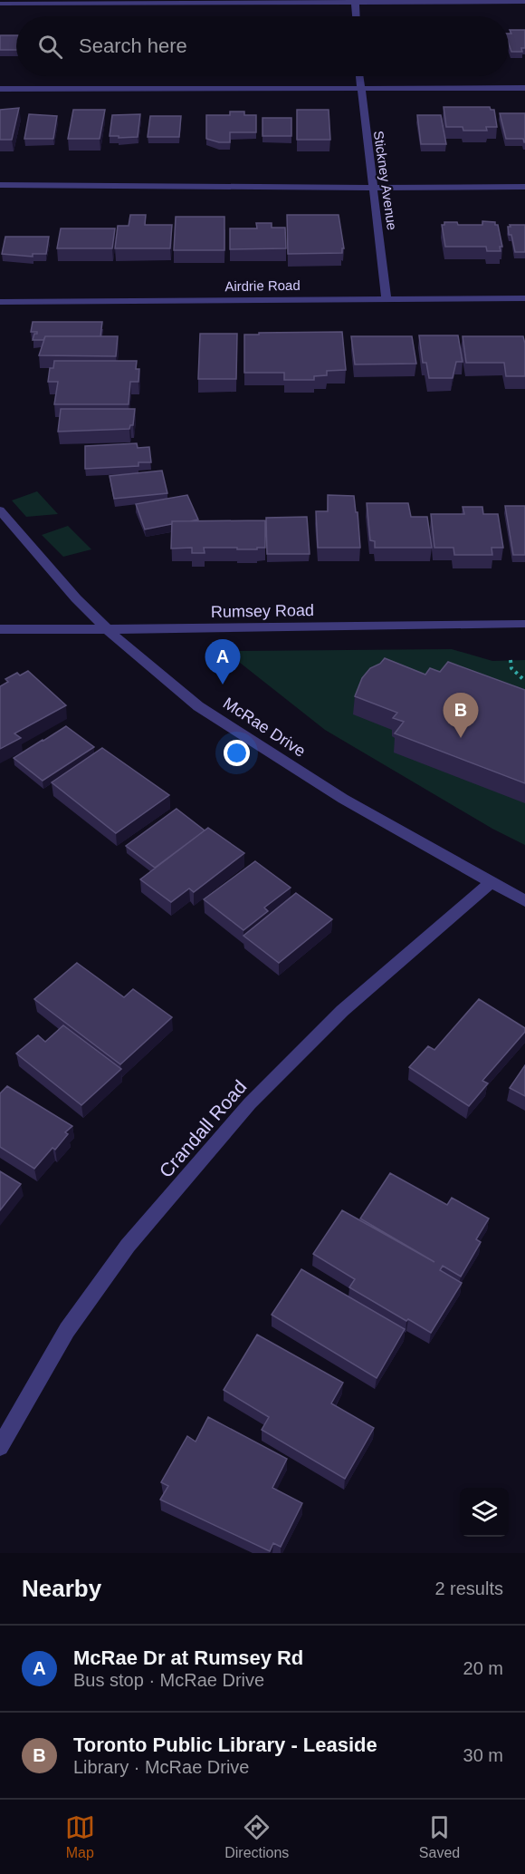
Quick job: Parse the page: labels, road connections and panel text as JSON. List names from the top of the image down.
{
  "streets": {
    "street": [
      "Stickney Avenue",
      "Airdrie Road",
      "Rumsey Road",
      "McRae Drive",
      "Crandall Road"
    ]
  },
  "crossings": [
    ["Stickney Avenue", "Airdrie Road"],
    ["Rumsey Road", "McRae Drive"],
    ["McRae Drive", "Crandall Road"]
  ],
  "page": {
    "search": "Search here",
    "pins": ["A", "B"],
    "heading": ["Nearby", "2 results"],
    "list": [
      {
        "mark": "A",
        "name": "McRae Dr at Rumsey Rd",
        "note": "Bus stop · McRae Drive",
        "value": "20 m"
      },
      {
        "mark": "B",
        "name": "Toronto Public Library - Leaside",
        "note": "Library · McRae Drive",
        "value": "30 m"
      }
    ],
    "nav": ["Map", "Directions", "Saved"]
  }
}
